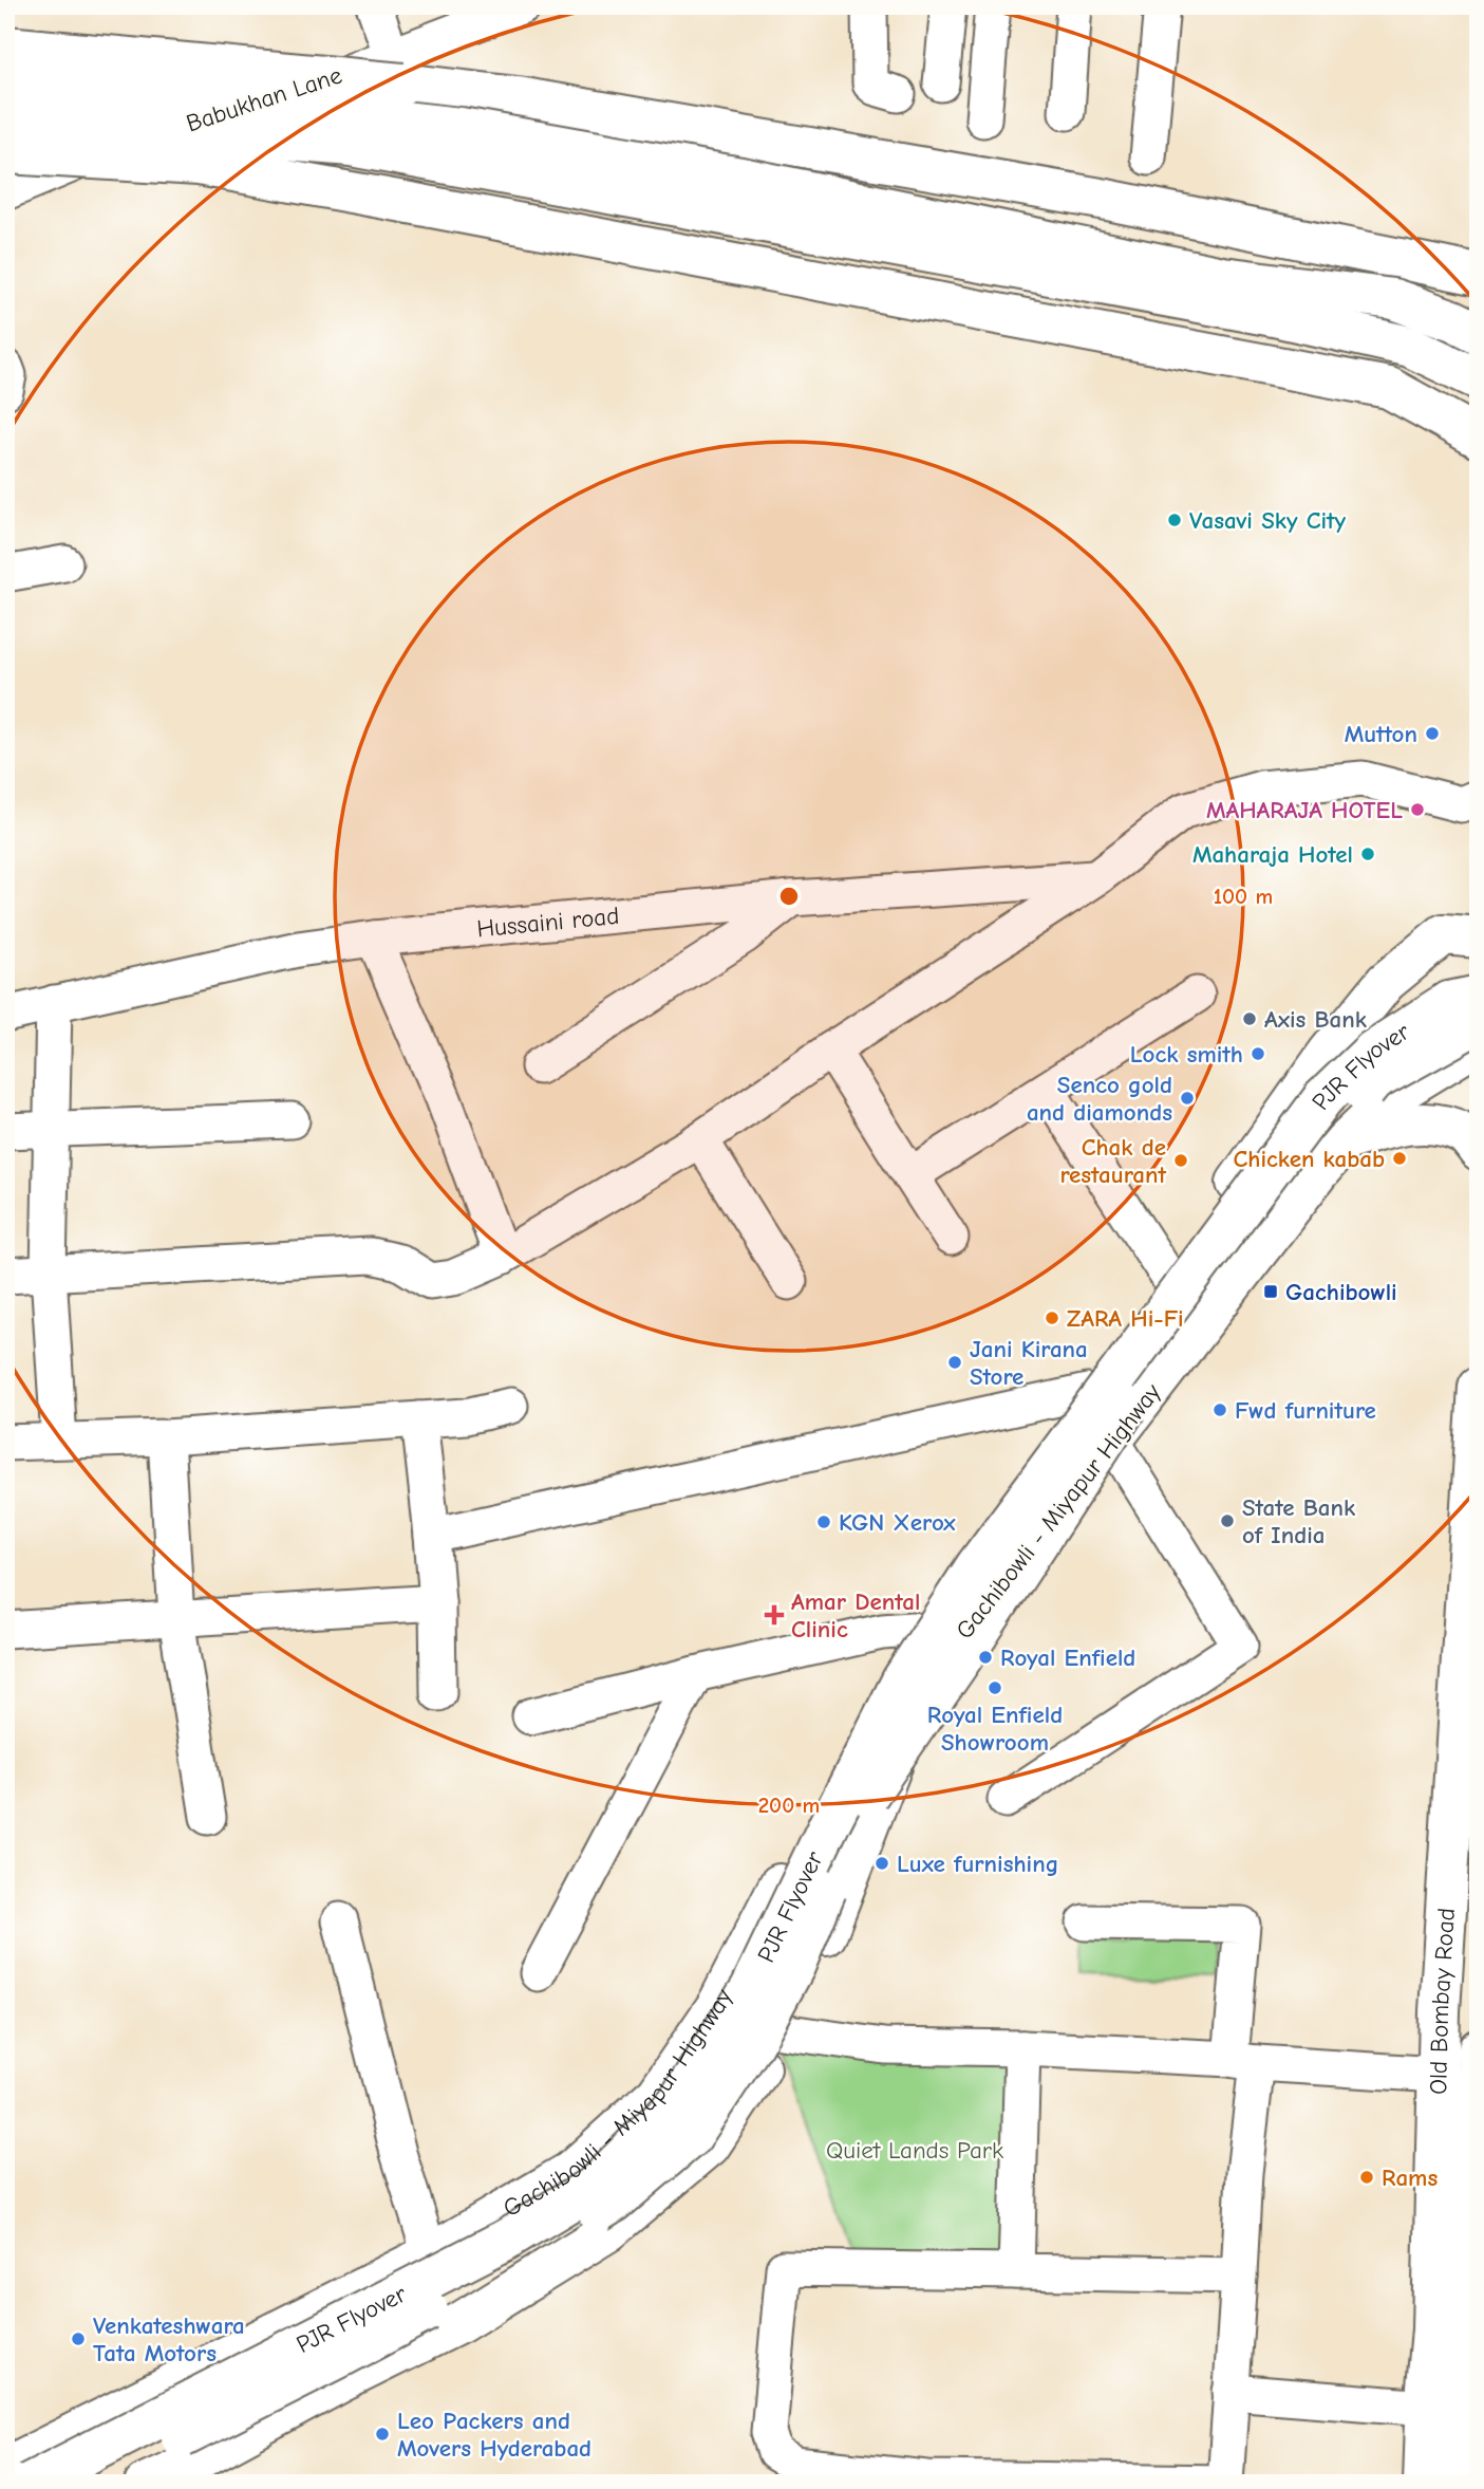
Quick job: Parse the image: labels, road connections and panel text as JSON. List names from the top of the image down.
{
  "streets": {
    "main road": ["PJR Flyover", "Gachibowli - Miyapur Highway", "Old Bombay Road"],
    "street": ["Babukhan Lane", "Hussaini road"]
  },
  "parks": ["Quiet Lands Park"],
  "places": {
    "other": [
      "Vasavi Sky City",
      "Mutton",
      "MAHARAJA HOTEL",
      "Maharaja Hotel",
      "Axis Bank",
      "Lock smith",
      "Senco gold and diamonds",
      "Chicken kabab",
      "Chak de restaurant",
      "ZARA Hi-Fi",
      "Jani Kirana Store",
      "Fwd furniture",
      "State Bank of India",
      "KGN Xerox",
      "Royal Enfield",
      "Royal Enfield Showroom",
      "Luxe furnishing",
      "Rams",
      "Venkateshwara Tata Motors",
      "Leo Packers and Movers Hyderabad"
    ],
    "transit": ["Gachibowli"],
    "health": ["Amar Dental Clinic"]
  },
  "rings": ["100 m", "200 m"]
}
